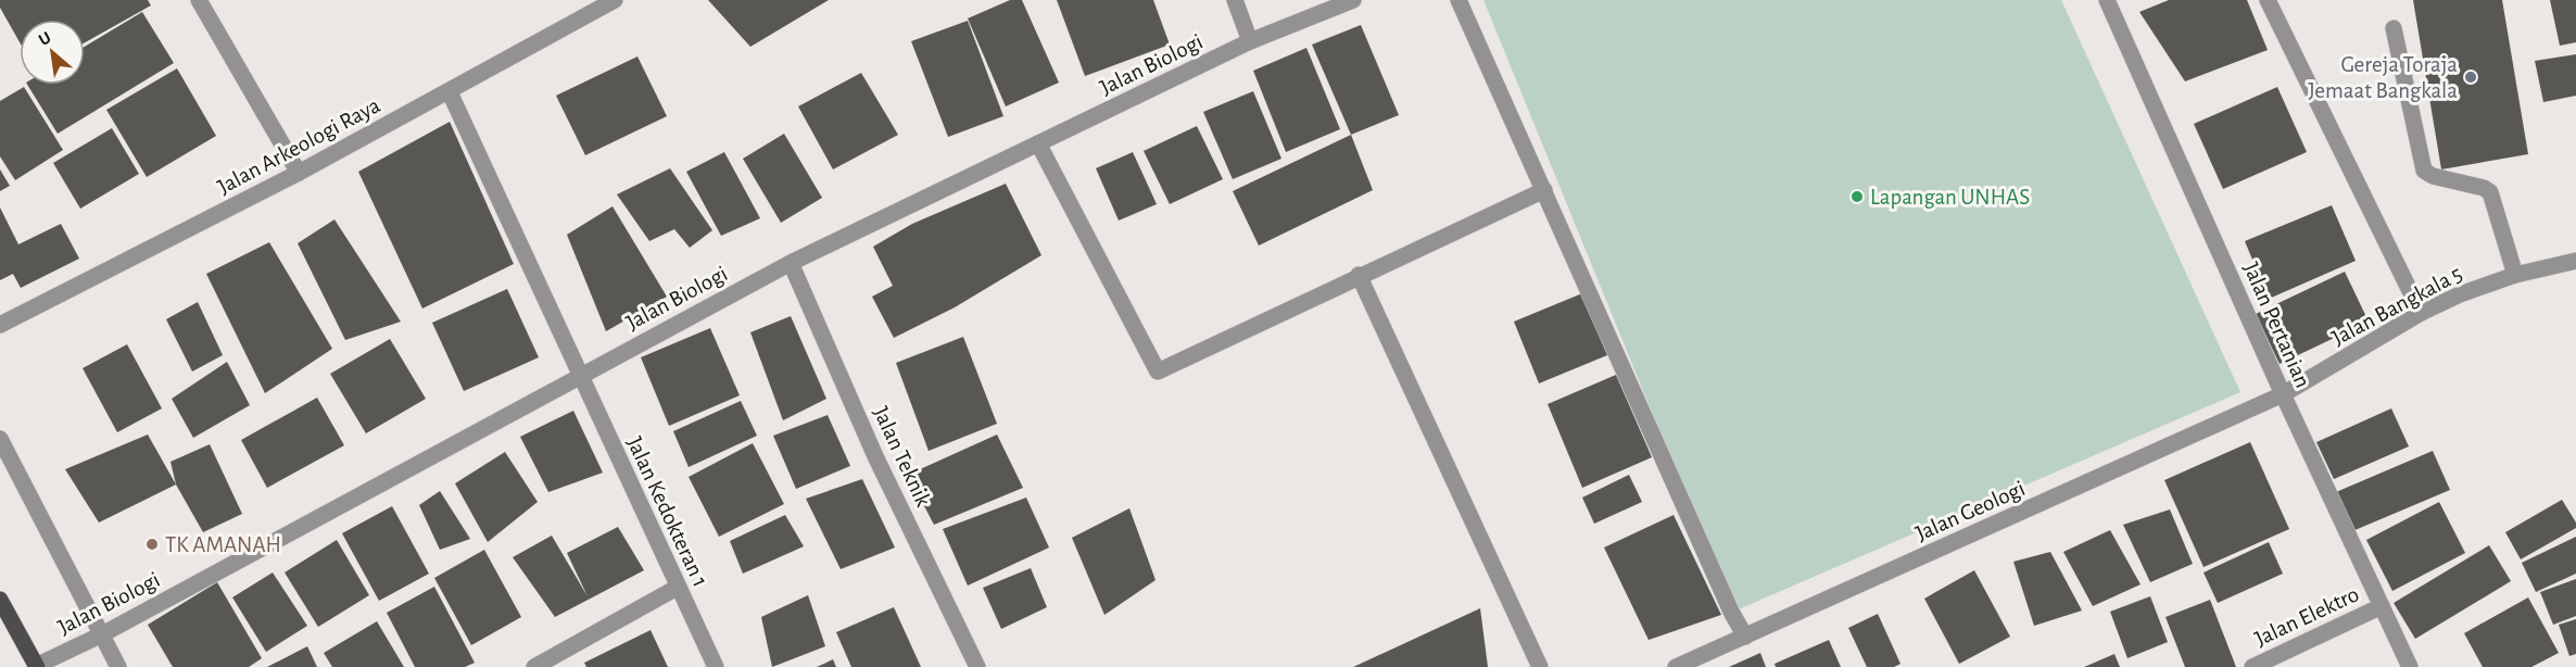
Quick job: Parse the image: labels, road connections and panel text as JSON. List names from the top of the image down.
{
  "streets": {
    "street": [
      "Jalan Biologi",
      "Jalan Arkeologi Raya",
      "Jalan Bangkala 5",
      "Jalan Pertanian",
      "Jalan Teknik",
      "Jalan Geologi",
      "Jalan Kedokteran 1",
      "Jalan Elektro"
    ]
  },
  "crossings": [
    ["Jalan Biologi", "Jalan Teknik"],
    ["Jalan Biologi", "Jalan Kedokteran 1"],
    ["Jalan Arkeologi Raya", "Jalan Kedokteran 1"],
    ["Jalan Bangkala 5", "Jalan Pertanian"],
    ["Jalan Bangkala 5", "Jalan Geologi"],
    ["Jalan Pertanian", "Jalan Geologi"],
    ["Jalan Pertanian", "Jalan Elektro"]
  ],
  "places": ["Gereja Toraja Jemaat Bangkala", "Lapangan UNHAS", "TK AMANAH"],
  "north": "top left"
}
